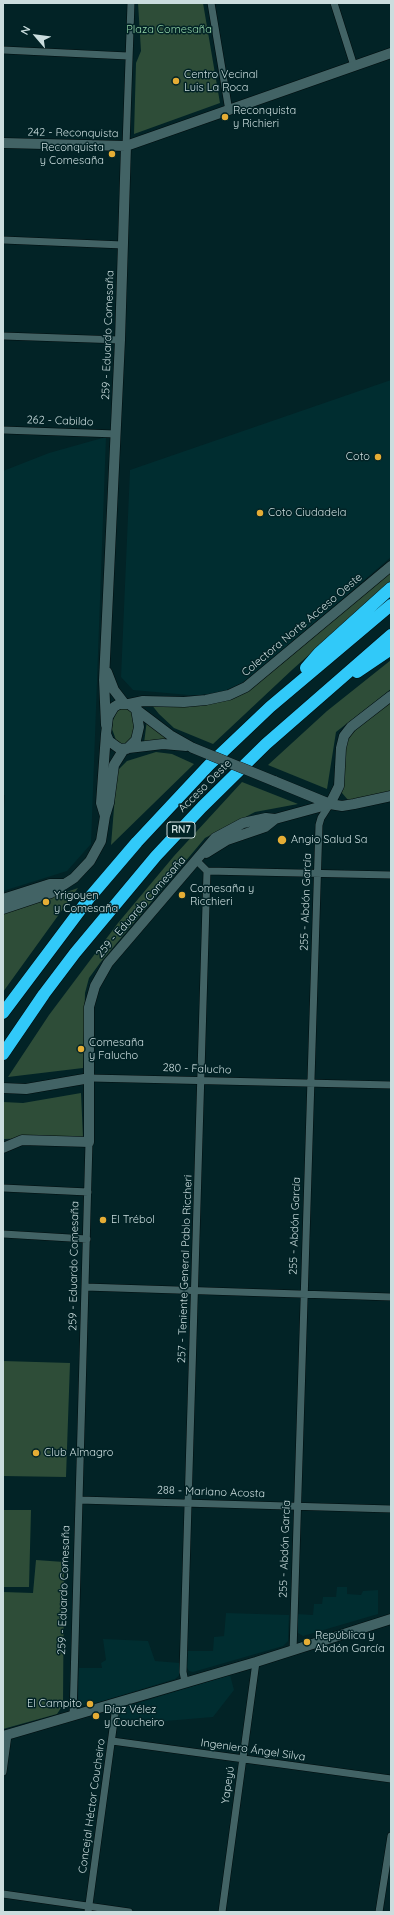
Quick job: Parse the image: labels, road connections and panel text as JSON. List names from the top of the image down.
{
  "streets": {
    "highway": ["Acceso Oeste", "RN7"],
    "street": [
      "242 - Reconquista",
      "259 - Eduardo Comesaña",
      "262 - Cabildo",
      "Colectora Norte Acceso Oeste",
      "255 - Abdón García",
      "280 - Falucho",
      "257 - Teniente General Pablo Riccheri",
      "288 - Mariano Acosta",
      "Ingeniero Ángel Silva",
      "Yapeyú",
      "Concejal Héctor Coucheiro"
    ]
  },
  "crossings": [
    ["242 - Reconquista", "259 - Eduardo Comesaña"],
    ["259 - Eduardo Comesaña", "262 - Cabildo"],
    ["259 - Eduardo Comesaña", "Colectora Norte Acceso Oeste"],
    ["259 - Eduardo Comesaña", "255 - Abdón García"],
    ["259 - Eduardo Comesaña", "280 - Falucho"],
    ["259 - Eduardo Comesaña", "288 - Mariano Acosta"],
    ["255 - Abdón García", "280 - Falucho"],
    ["255 - Abdón García", "288 - Mariano Acosta"],
    ["280 - Falucho", "257 - Teniente General Pablo Riccheri"],
    ["257 - Teniente General Pablo Riccheri", "288 - Mariano Acosta"],
    ["Ingeniero Ángel Silva", "Yapeyú"],
    ["Ingeniero Ángel Silva", "Concejal Héctor Coucheiro"]
  ],
  "parks": ["Plaza Comesaña"],
  "places": [
    "Centro Vecinal Luis La Roca",
    "Reconquista y Richieri",
    "Reconquista y Comesaña",
    "Coto",
    "Coto Ciudadela",
    "Angio Salud Sa",
    "Comesaña y Ricchieri",
    "Yrigoyen y Comesaña",
    "Comesaña y Falucho",
    "El Trébol",
    "Club Almagro",
    "República y Abdón García",
    "El Campito",
    "Díaz Vélez y Coucheiro"
  ],
  "north": "top left"
}
